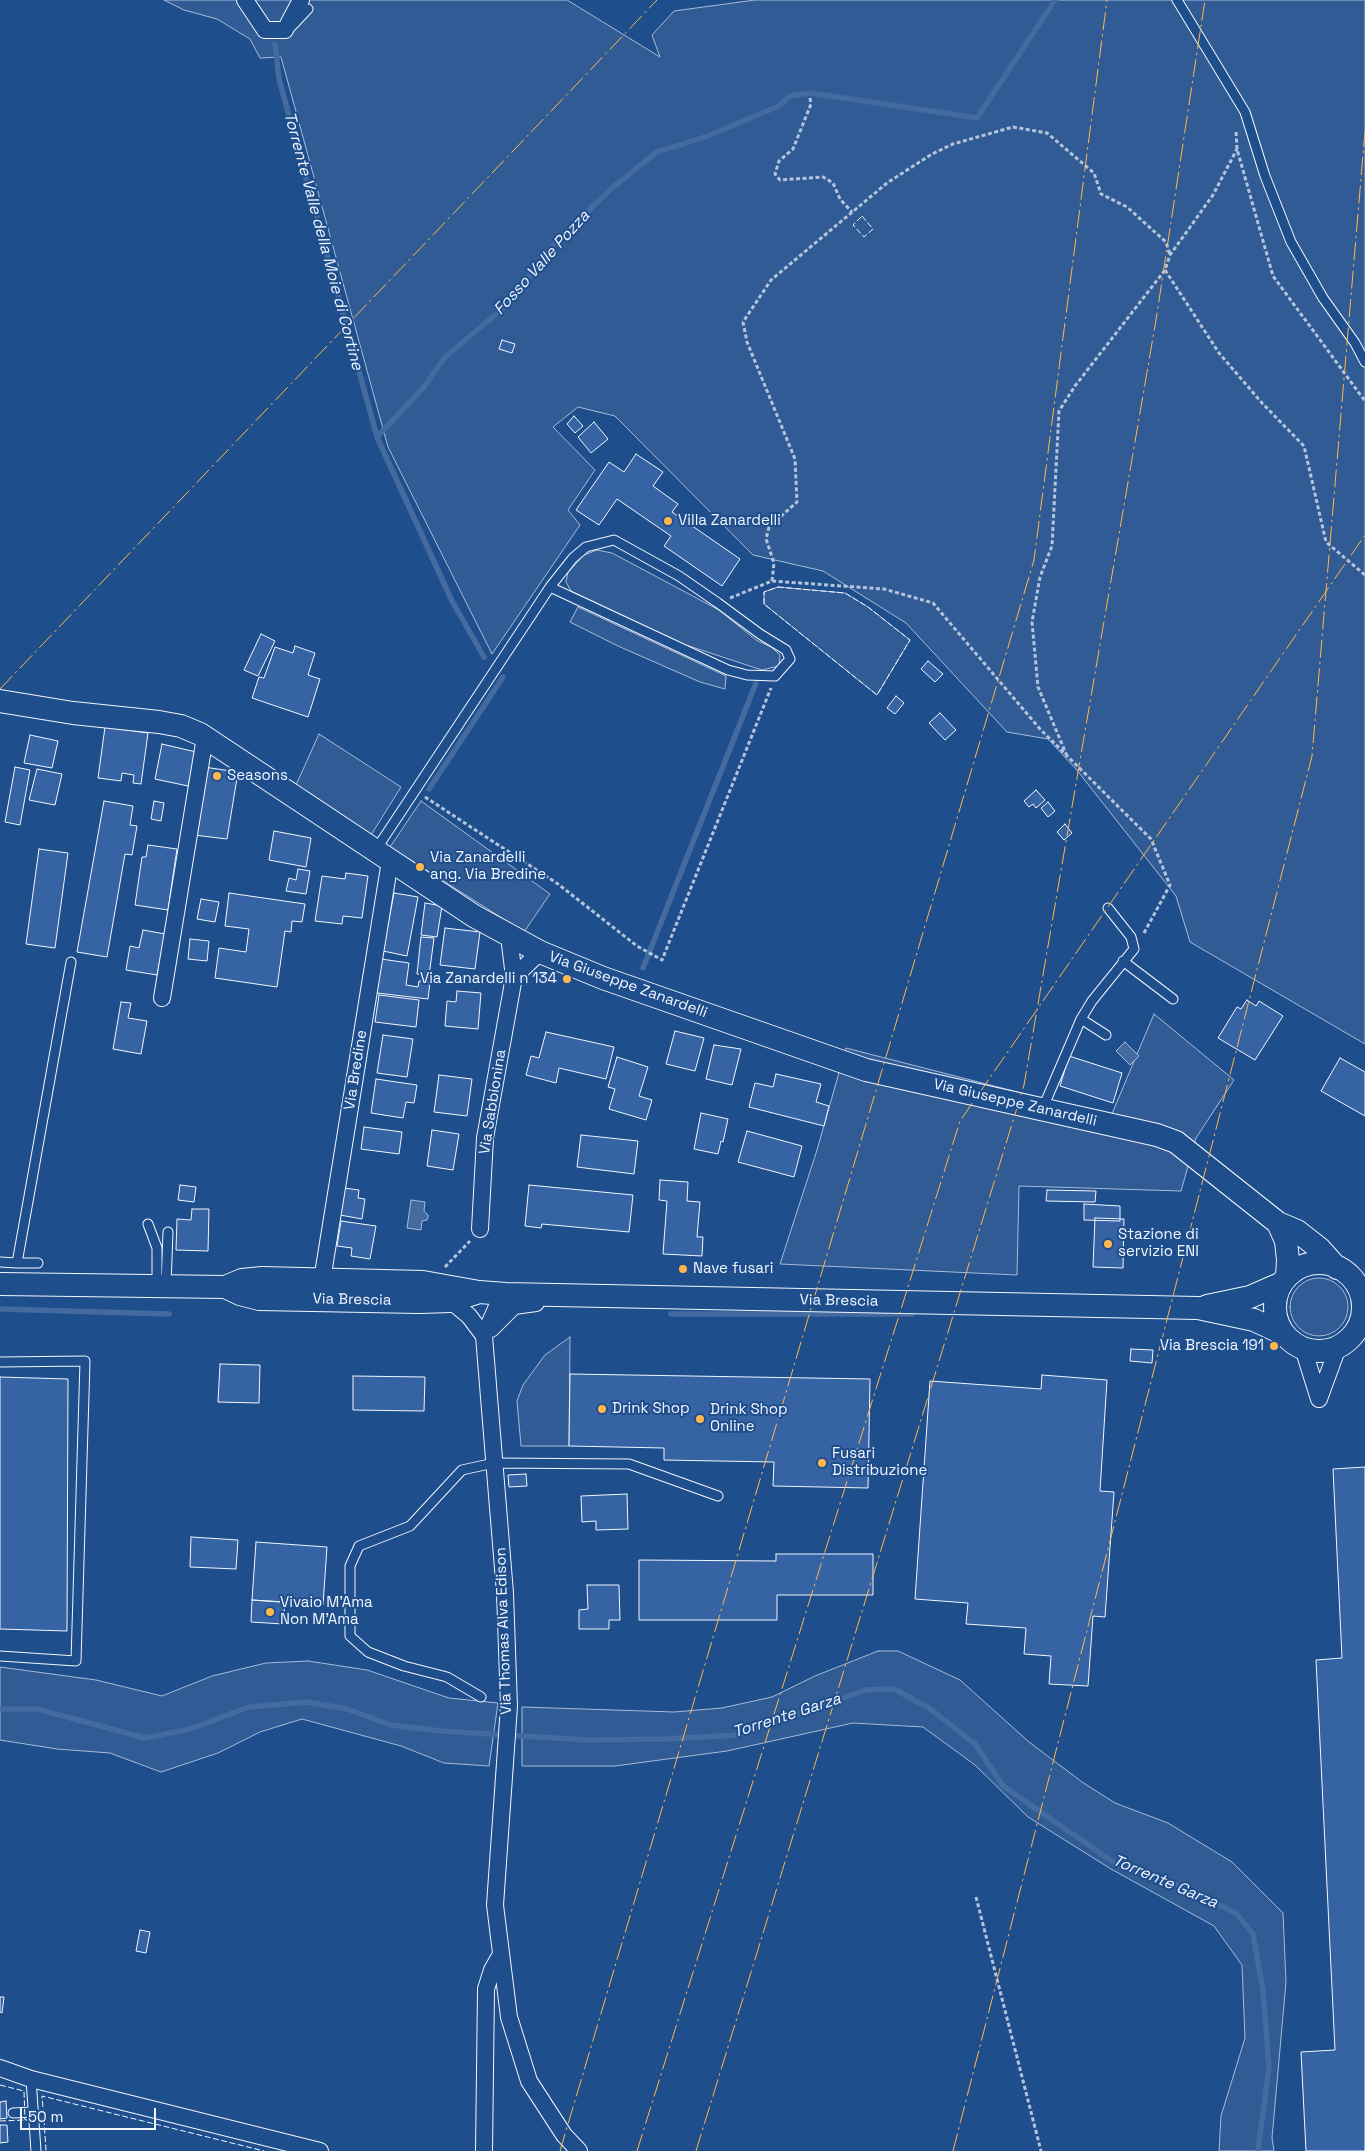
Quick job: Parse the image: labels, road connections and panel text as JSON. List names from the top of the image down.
{
  "streets": {
    "main road": ["Via Giuseppe Zanardelli", "Via Brescia"],
    "street": ["Via Bredine", "Via Sabbionina", "Via Thomas Alva Edison"]
  },
  "crossings": [
    ["Via Giuseppe Zanardelli", "Via Bredine"],
    ["Via Giuseppe Zanardelli", "Via Sabbionina"],
    ["Via Giuseppe Zanardelli", "Via Brescia"],
    ["Via Bredine", "Via Brescia"],
    ["Via Brescia", "Via Thomas Alva Edison"]
  ],
  "water": ["Torrente Valle della Moie di Cortine", "Fosso Valle Pozza", "Torrente Garza"],
  "places": [
    "Villa Zanardelli",
    "Seasons",
    "Via Zanardelli ang. Via Bredine",
    "Via Zanardelli n 134",
    "Stazione di servizio ENI",
    "Nave fusari",
    "Via Brescia 191",
    "Drink Shop",
    "Drink Shop Online",
    "Fusari Distribuzione",
    "Vivaio M'Ama Non M'Ama"
  ],
  "scale_bar": "50 m"
}
